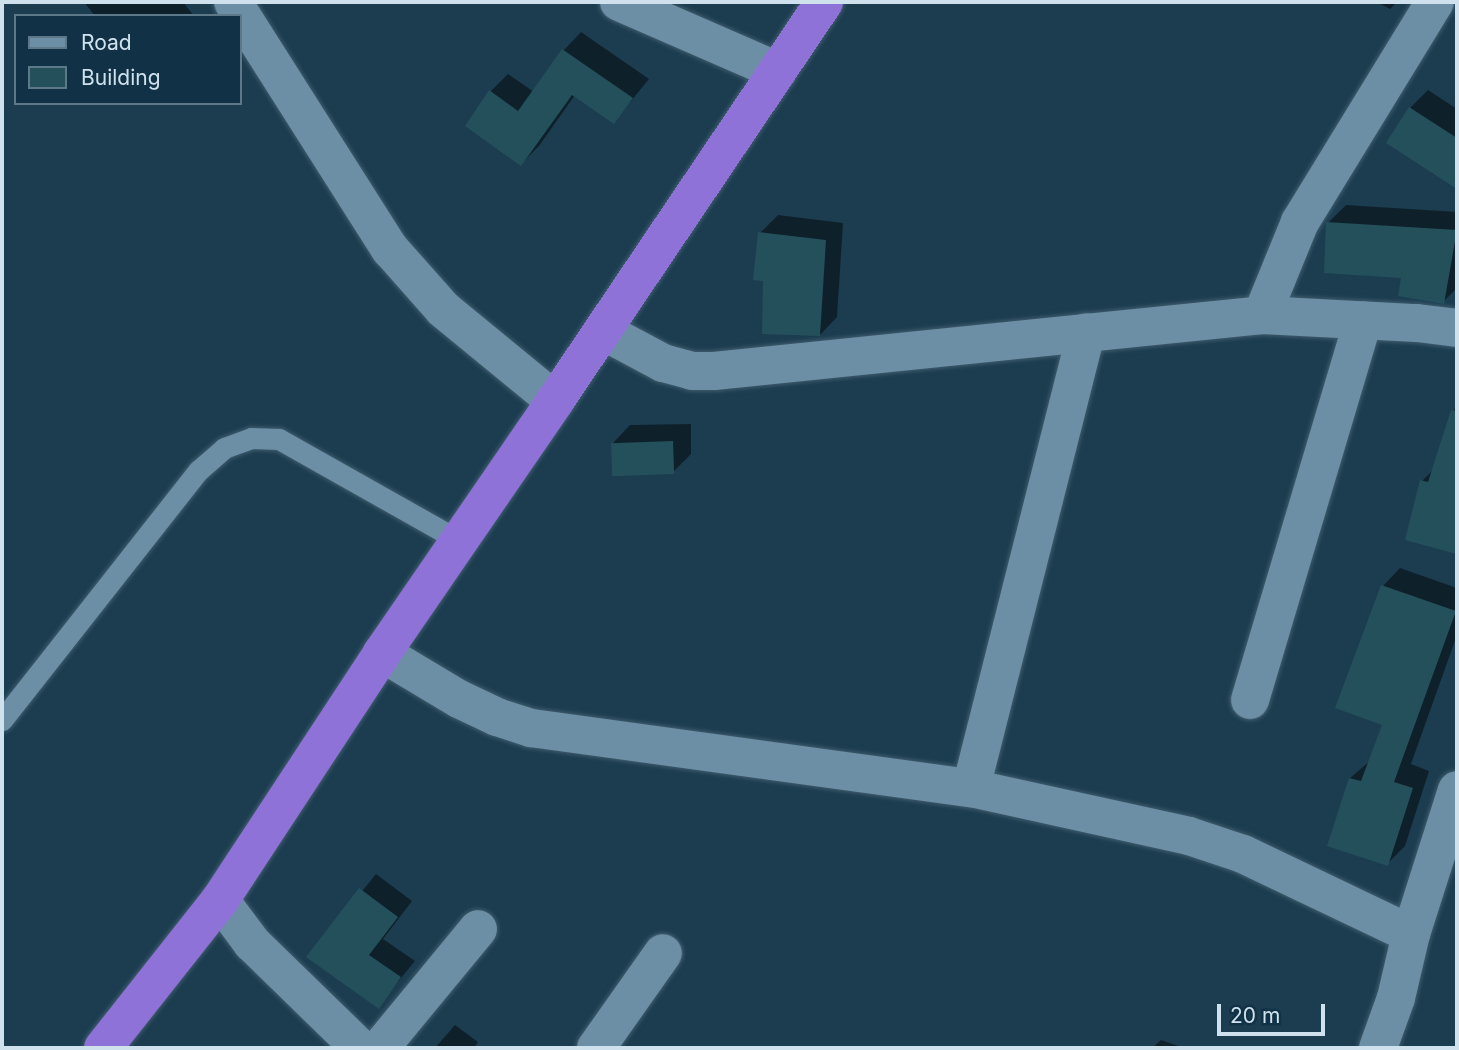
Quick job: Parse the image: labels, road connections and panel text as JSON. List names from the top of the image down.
{
  "legend": ["Road", "Building"],
  "scale_bar": "20 m"
}
